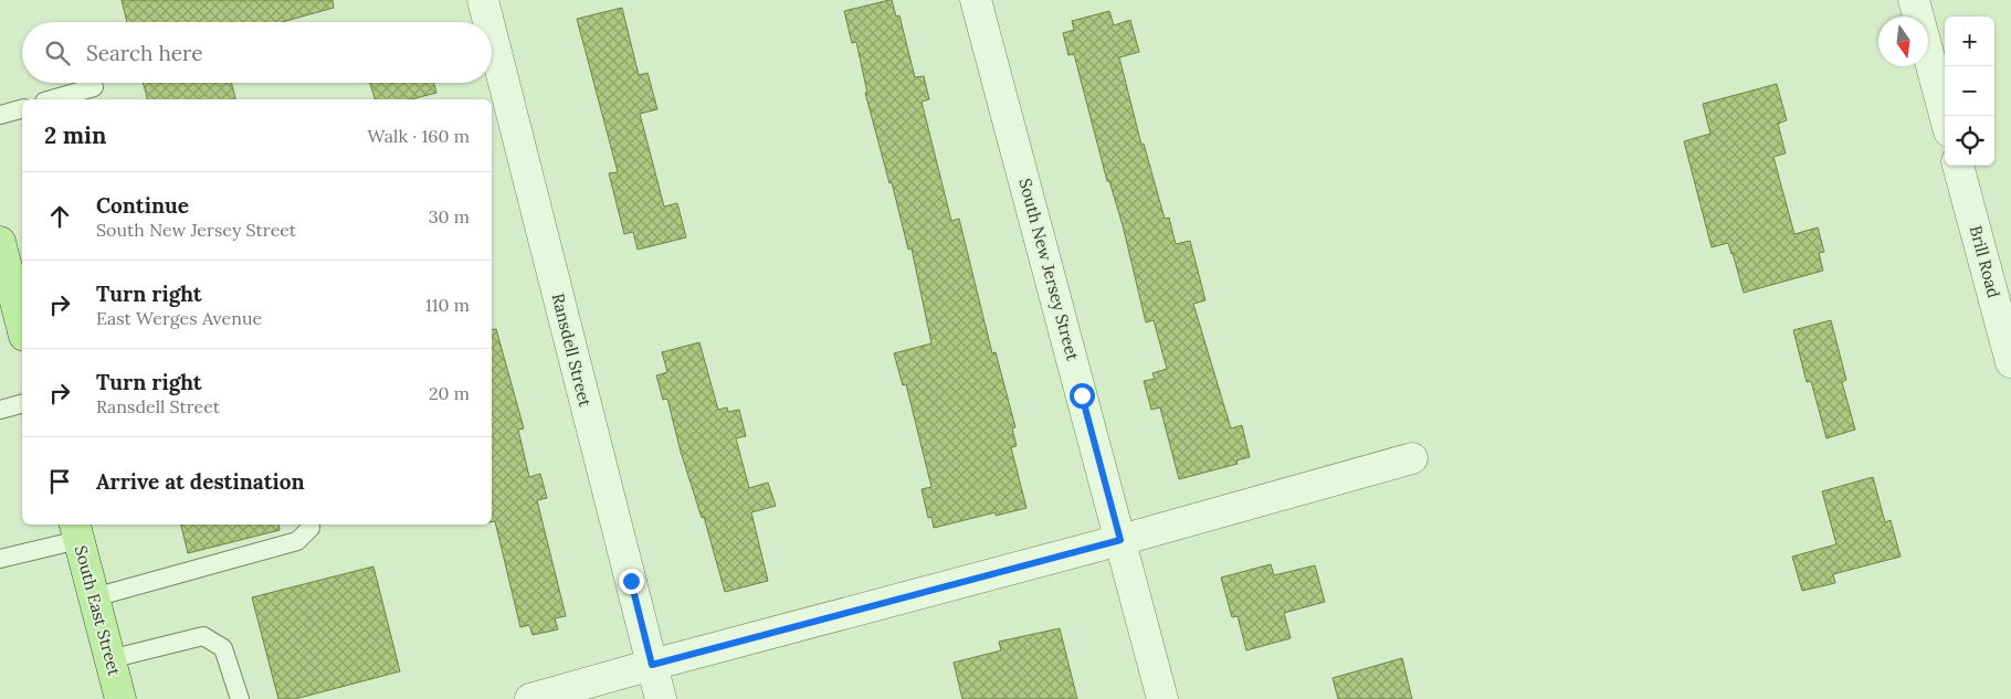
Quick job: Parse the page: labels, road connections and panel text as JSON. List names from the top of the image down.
{
  "streets": {
    "main road": ["South East Street"],
    "street": ["Brill Road", "South New Jersey Street", "Ransdell Street"]
  },
  "north": "bottom",
  "page": {
    "map_buttons": ["+", "−"],
    "search": "Search here",
    "heading": ["2 min", "Walk · 160 m"],
    "list": [
      ["Continue", "South New Jersey Street", "30 m"],
      ["Turn right", "East Werges Avenue", "110 m"],
      ["Turn right", "Ransdell Street", "20 m"],
      "Arrive at destination"
    ]
  }
}
